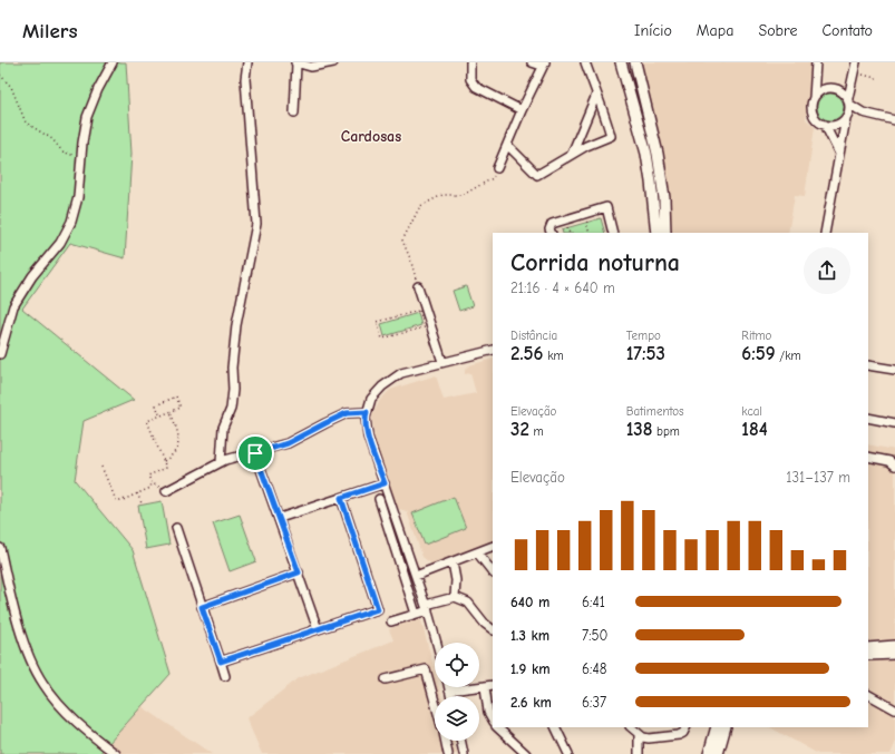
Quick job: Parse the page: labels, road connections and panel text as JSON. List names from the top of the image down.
{
  "districts": ["Cardosas"],
  "page": {
    "header": "Milers",
    "nav": [
      "Início",
      "Mapa",
      "Sobre",
      "Contato"
    ],
    "heading": ["Corrida noturna", "21:16 · 4 × 640 m"],
    "stats": [
      ["Distância", "2.56 km"],
      ["Tempo", "17:53"],
      ["Ritmo", "6:59 /km"],
      ["Elevação", "32 m"],
      ["Batimentos", "138 bpm"],
      ["kcal", "184"]
    ],
    "chart": ["Elevação", "131–137 m"],
    "list": [
      {
        "name": "640 m",
        "note": "6:41"
      },
      {
        "name": "1.3 km",
        "note": "7:50"
      },
      {
        "name": "1.9 km",
        "note": "6:48"
      },
      {
        "name": "2.6 km",
        "note": "6:37"
      }
    ]
  }
}
